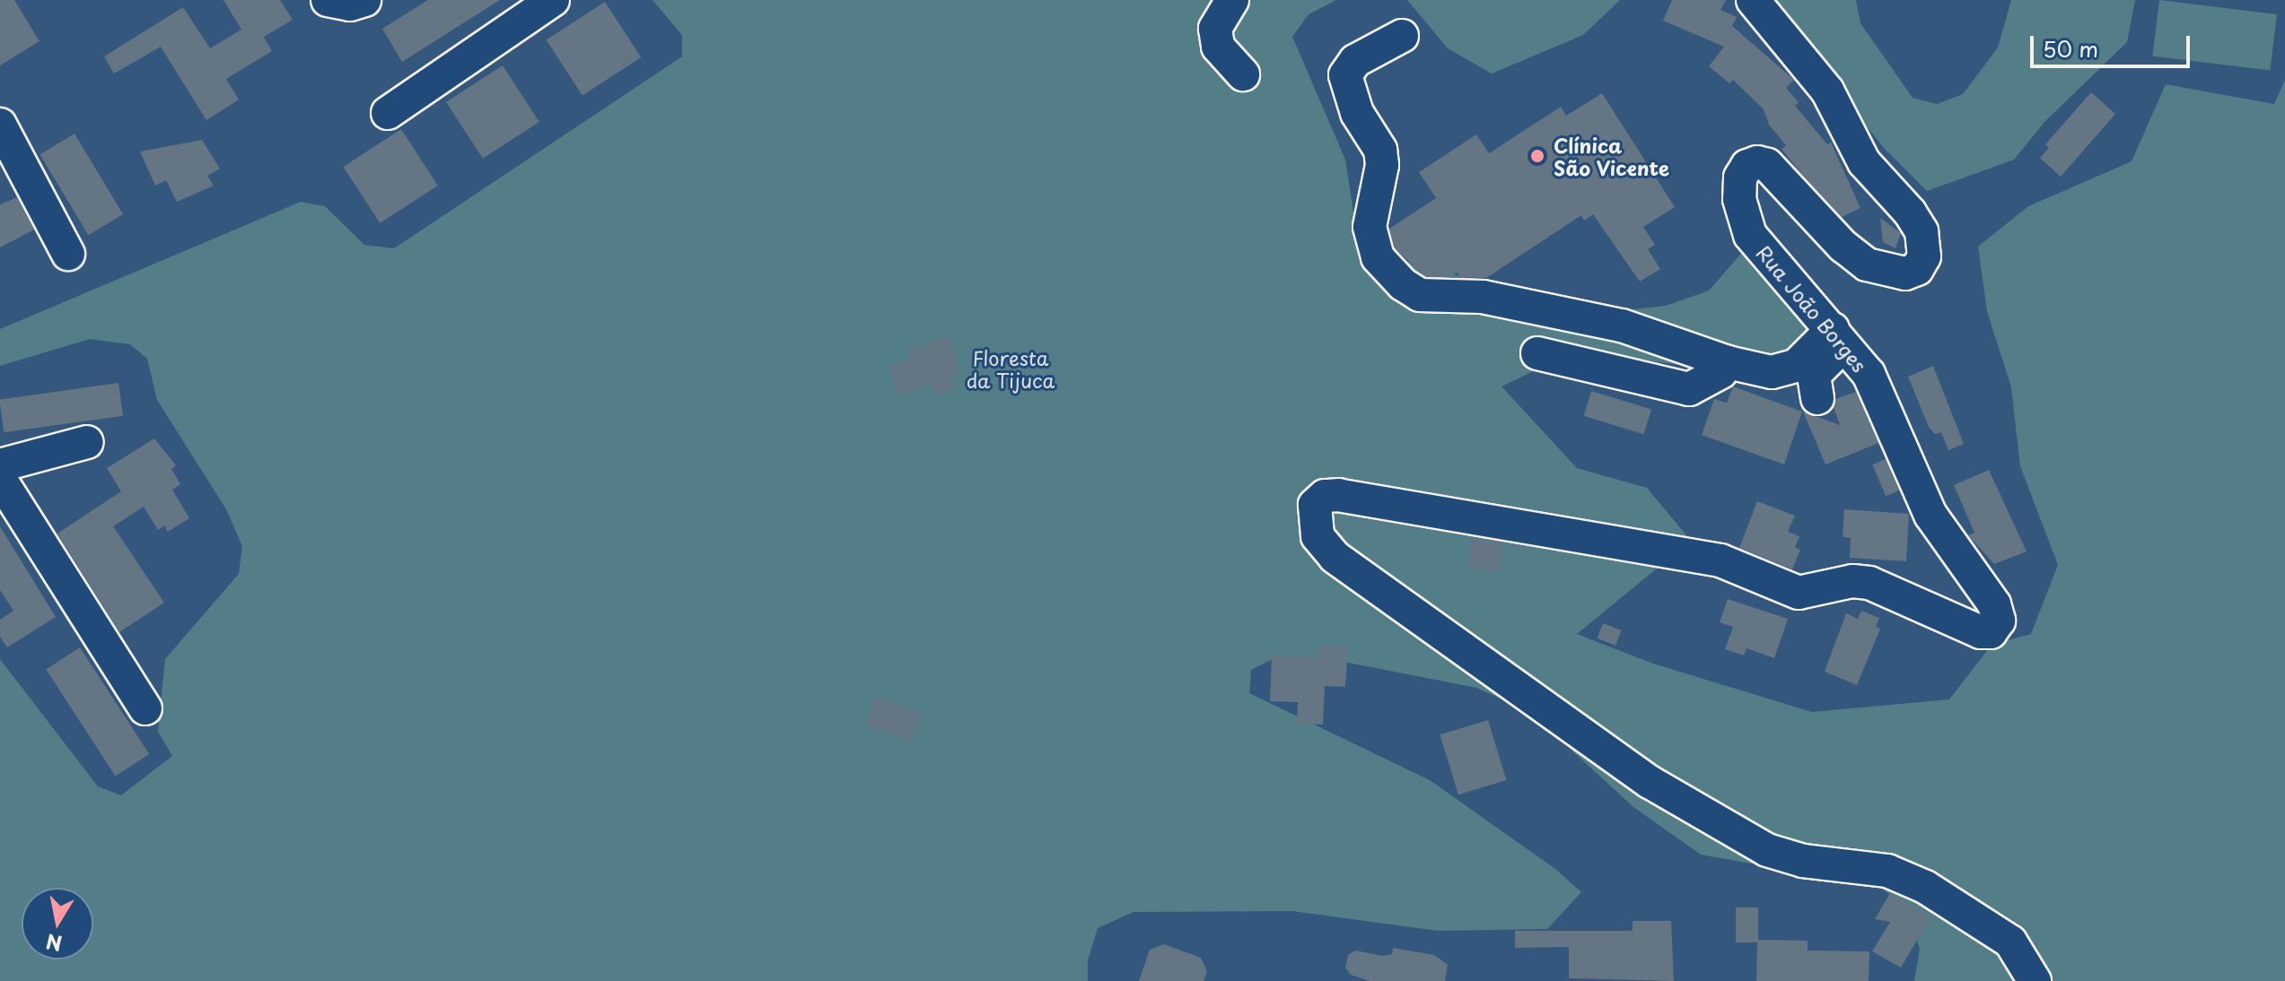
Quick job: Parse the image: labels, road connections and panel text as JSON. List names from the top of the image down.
{
  "streets": {
    "street": ["Rua João Borges"]
  },
  "parks": ["Floresta da Tijuca"],
  "places": ["Clínica São Vicente"],
  "scale_bar": "50 m",
  "north": "bottom"
}
